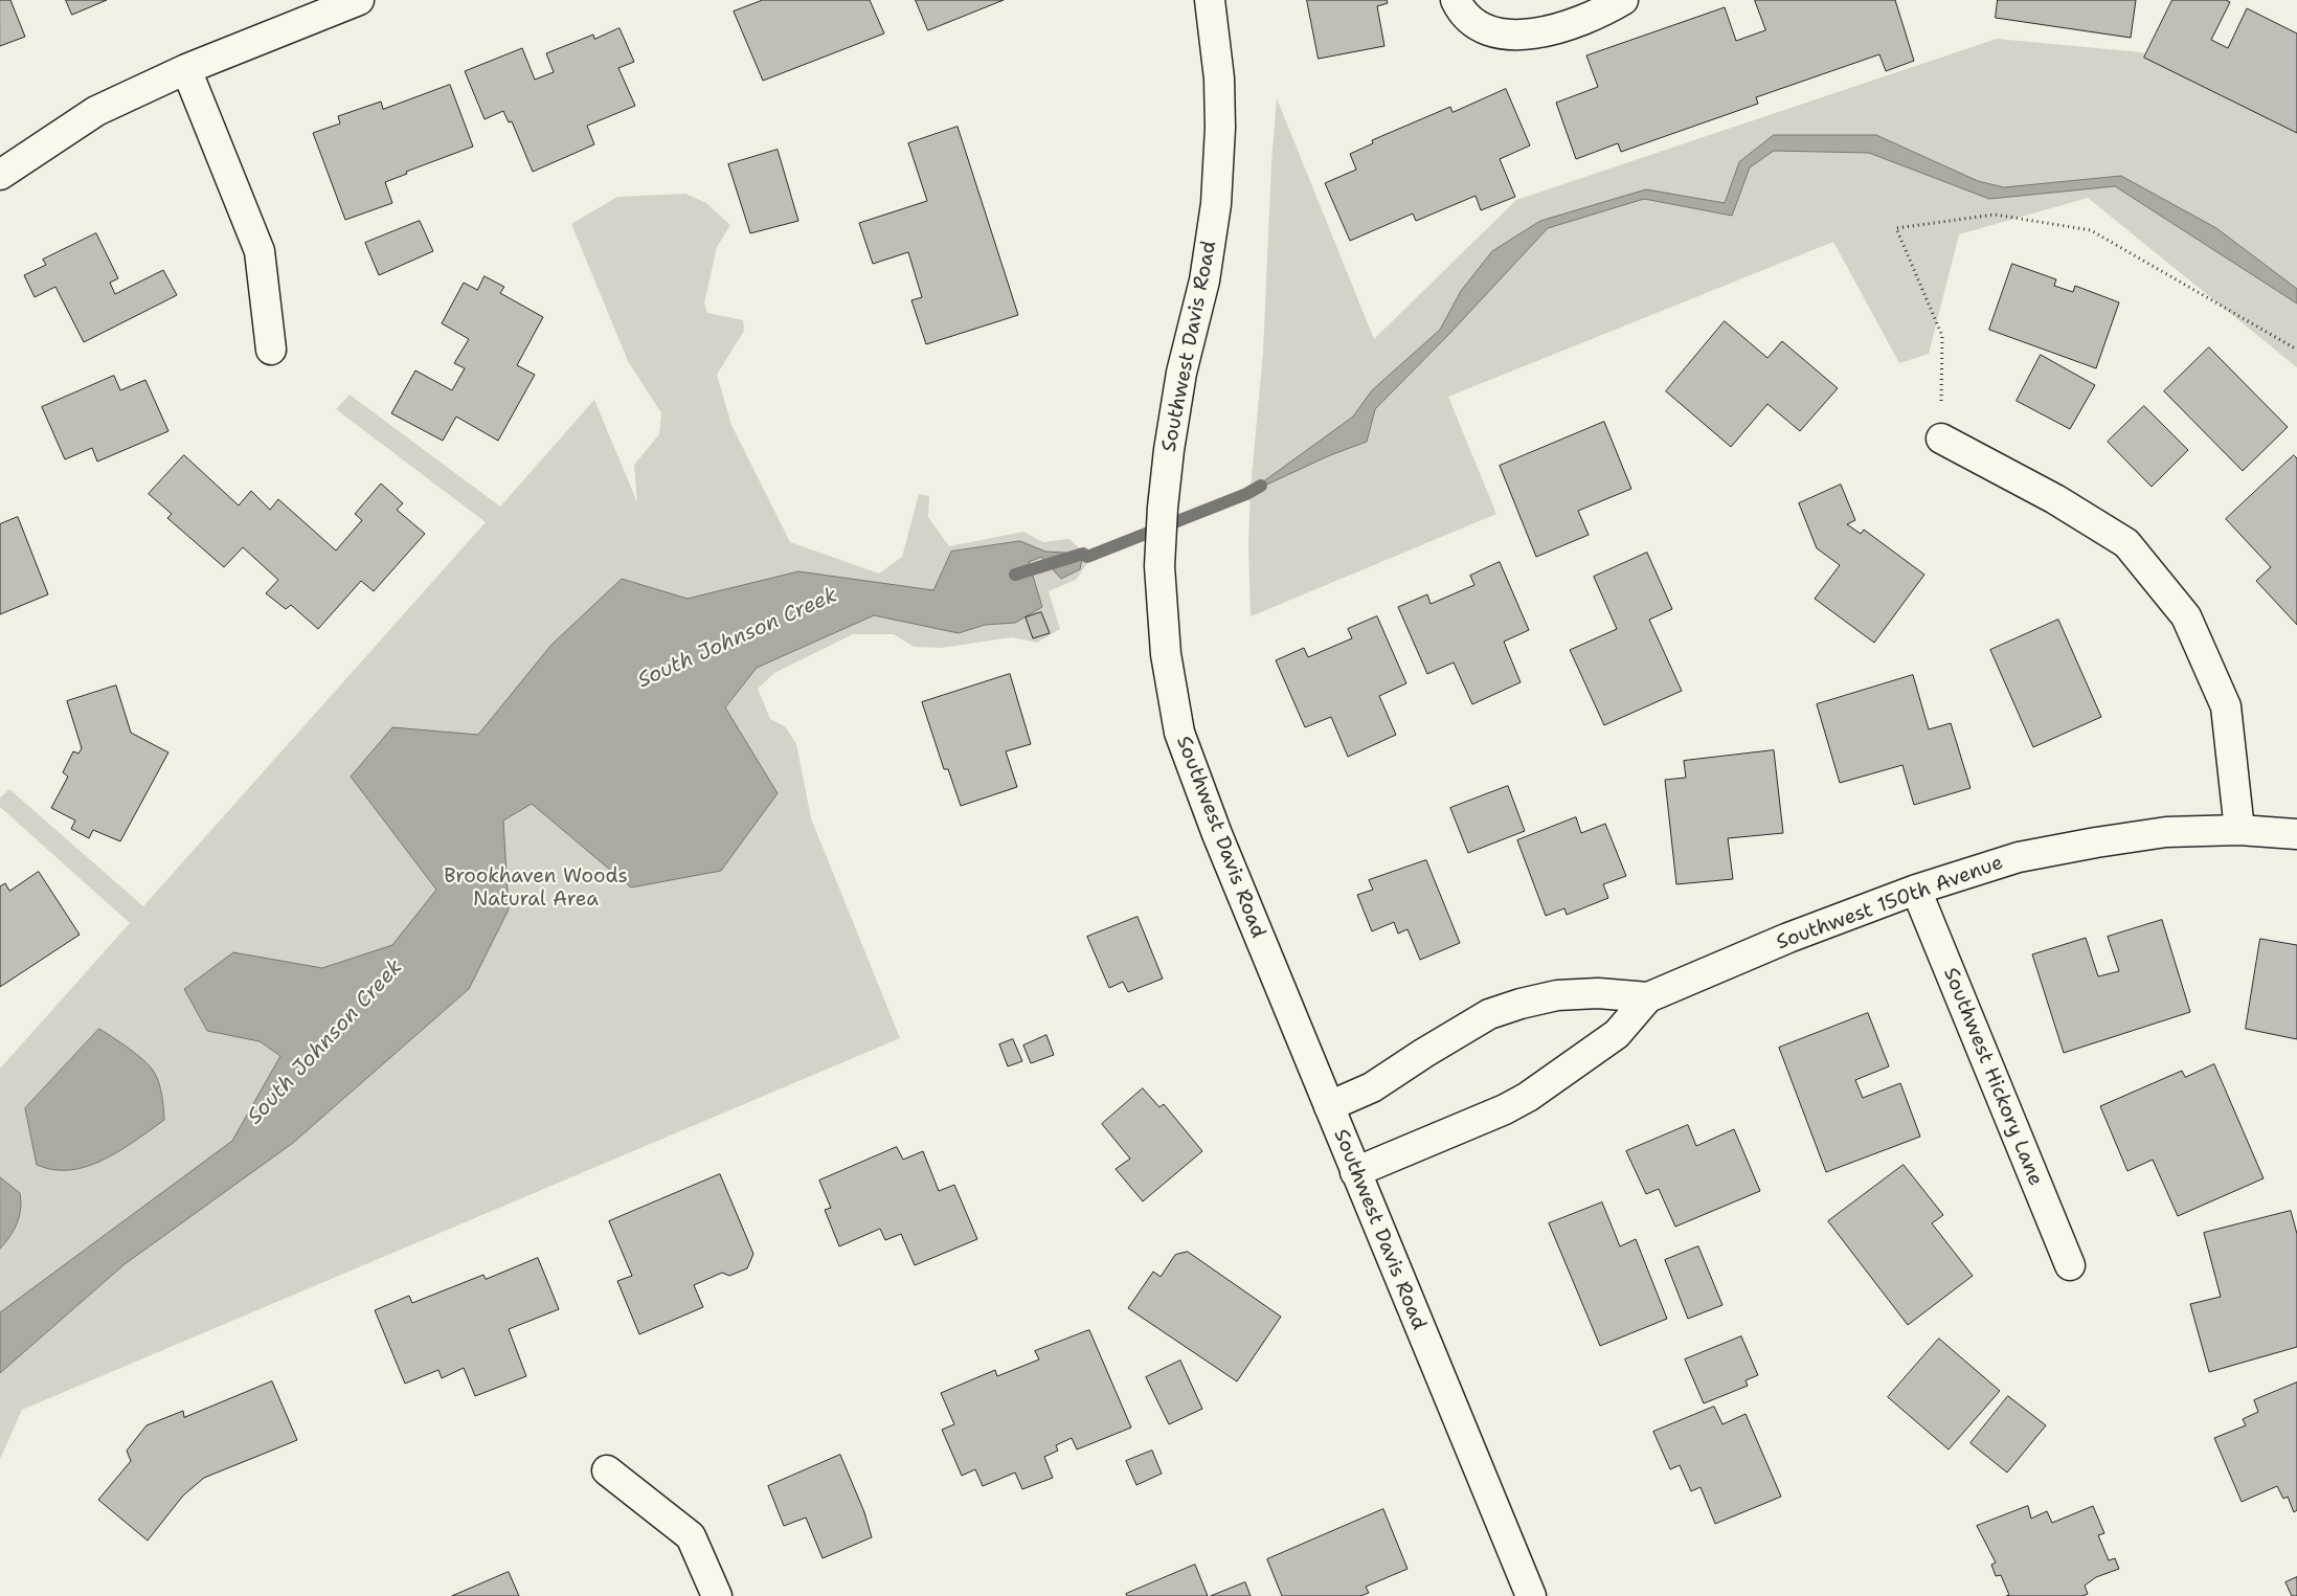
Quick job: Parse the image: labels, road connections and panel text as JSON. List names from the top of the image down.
{
  "streets": {
    "street": ["Southwest Davis Road", "Southwest 150th Avenue", "Southwest Hickory Lane"]
  },
  "crossings": [
    ["Southwest Davis Road", "Southwest 150th Avenue"],
    ["Southwest 150th Avenue", "Southwest Hickory Lane"]
  ],
  "water": ["South Johnson Creek"],
  "parks": ["Brookhaven Woods Natural Area"]
}
